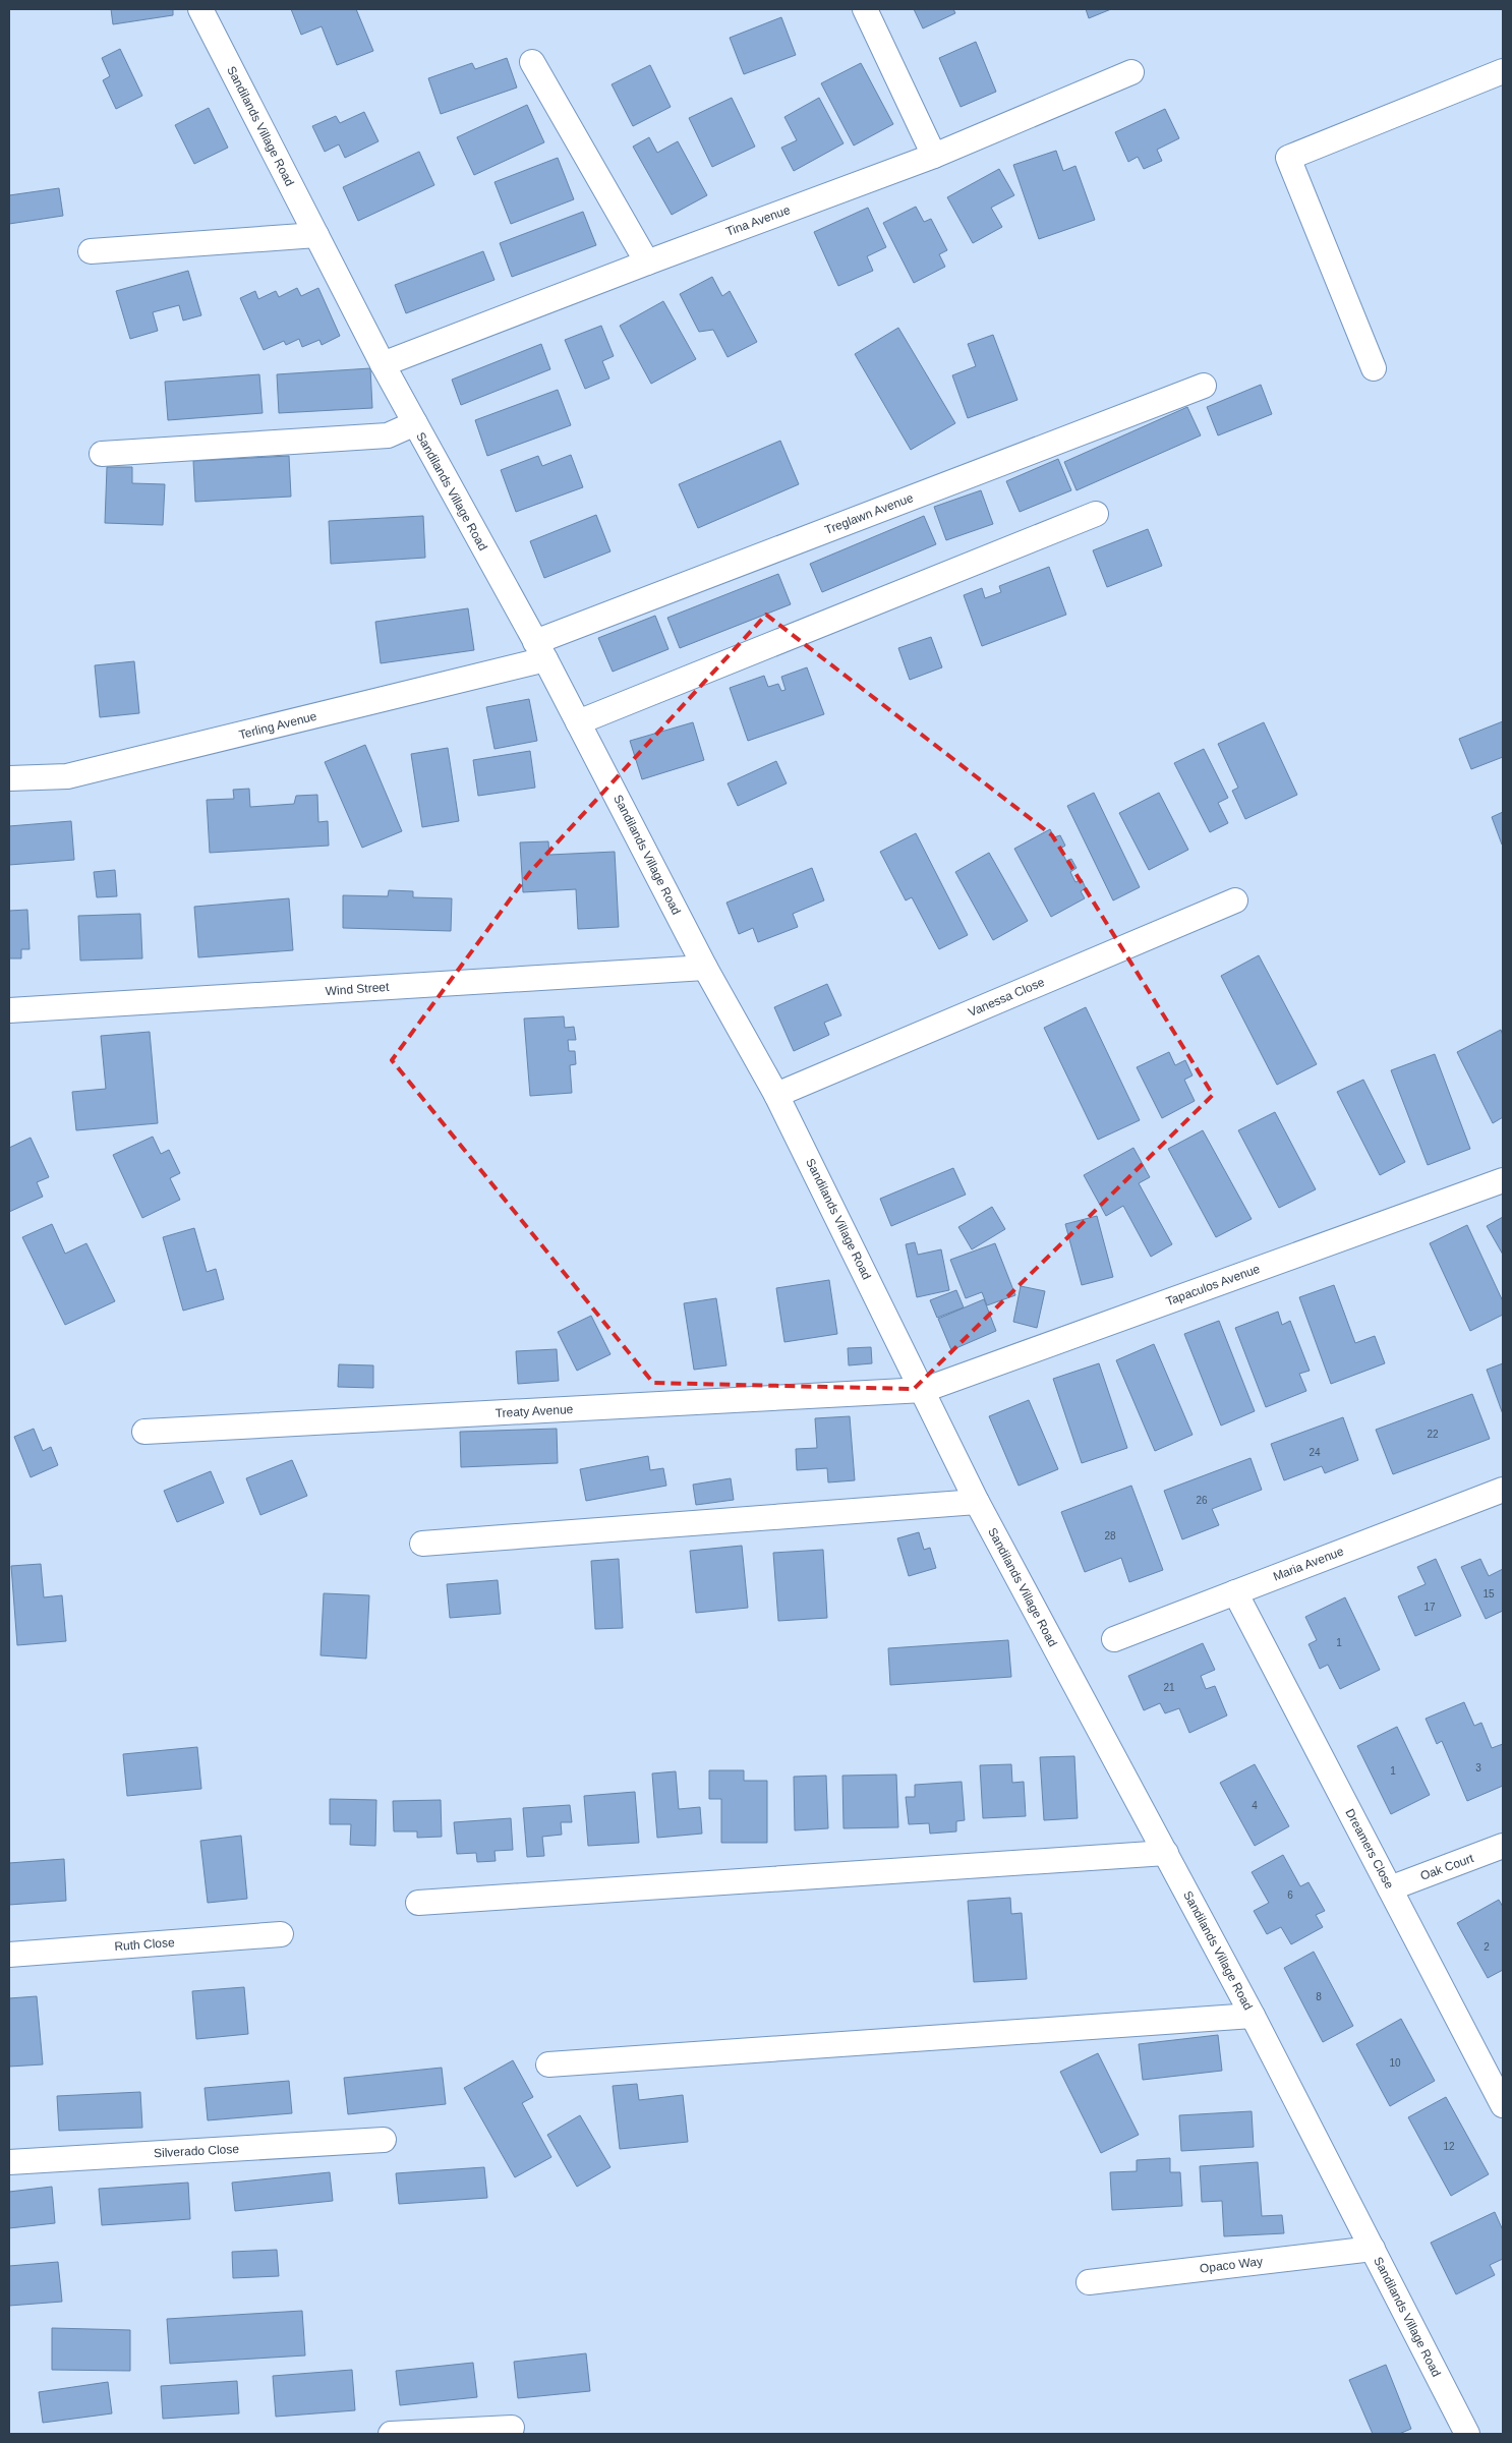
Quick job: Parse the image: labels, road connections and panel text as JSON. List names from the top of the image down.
{
  "streets": {
    "street": [
      "Sandilands Village Road",
      "Tina Avenue",
      "Treglawn Avenue",
      "Terling Avenue",
      "Wind Street",
      "Vanessa Close",
      "Tapaculos Avenue",
      "Treaty Avenue",
      "Maria Avenue",
      "Dreamers Close",
      "Oak Court",
      "Ruth Close",
      "Silverado Close",
      "Opaco Way"
    ]
  },
  "crossings": [
    ["Sandilands Village Road", "Tina Avenue"],
    ["Sandilands Village Road", "Treglawn Avenue"],
    ["Sandilands Village Road", "Terling Avenue"],
    ["Sandilands Village Road", "Wind Street"],
    ["Sandilands Village Road", "Vanessa Close"],
    ["Sandilands Village Road", "Tapaculos Avenue"],
    ["Sandilands Village Road", "Treaty Avenue"],
    ["Sandilands Village Road", "Opaco Way"],
    ["Treglawn Avenue", "Terling Avenue"],
    ["Tapaculos Avenue", "Treaty Avenue"],
    ["Maria Avenue", "Dreamers Close"],
    ["Dreamers Close", "Oak Court"]
  ],
  "house_numbers": [
    "22",
    "24",
    "26",
    "28",
    "15",
    "17",
    "1",
    "21",
    "3",
    "1",
    "4",
    "6",
    "2",
    "8",
    "10",
    "12"
  ]
}
